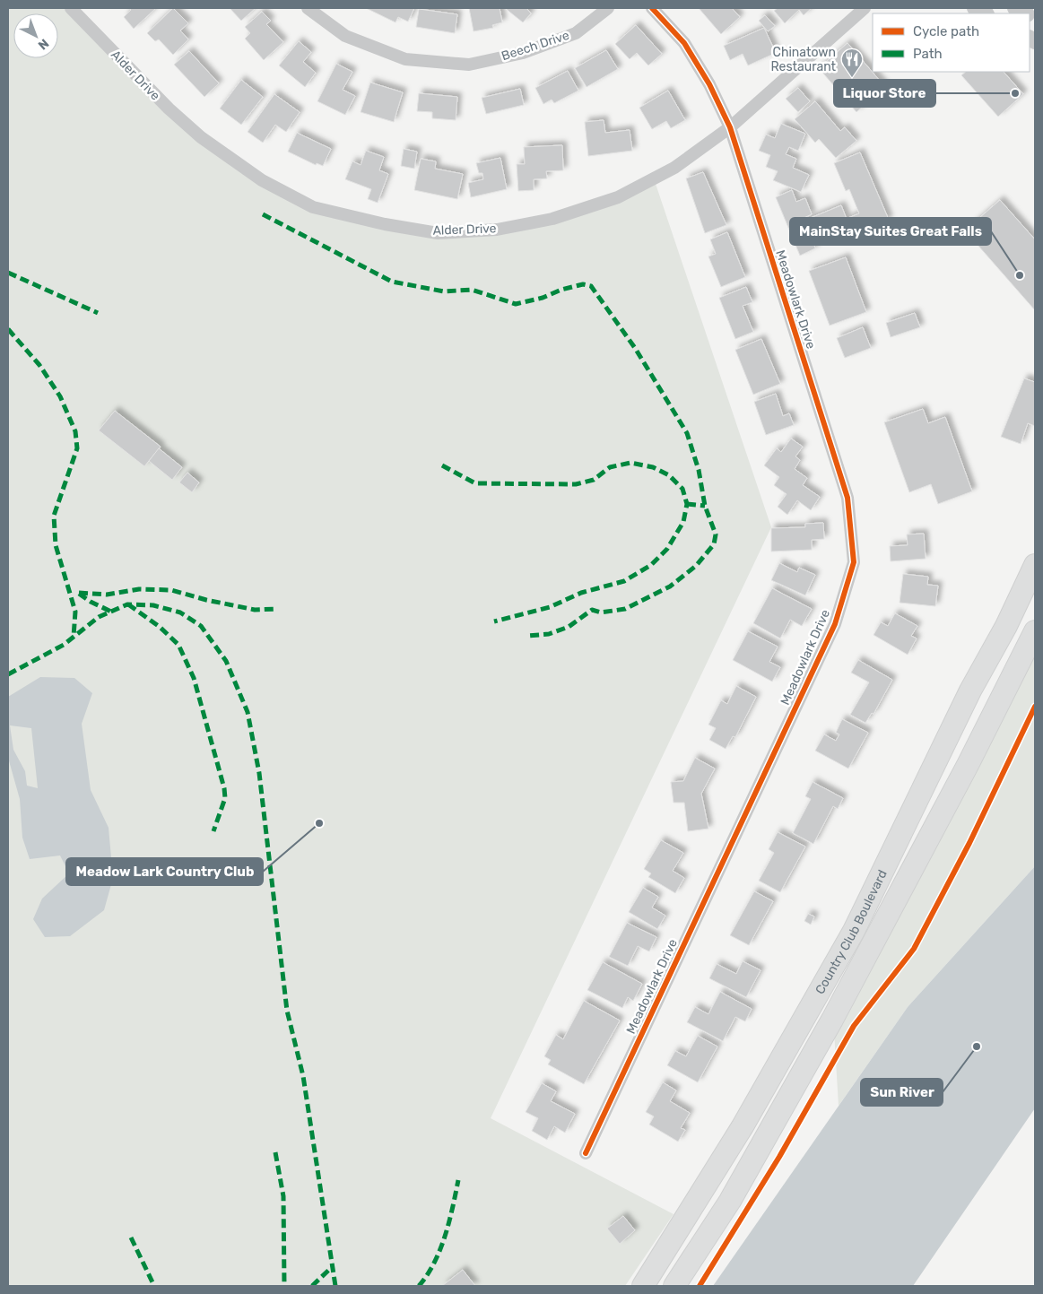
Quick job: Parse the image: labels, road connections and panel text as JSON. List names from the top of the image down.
{
  "streets": {
    "highway": ["Country Club Boulevard"],
    "street": ["Beech Drive", "Alder Drive", "Meadowlark Drive"]
  },
  "crossings": [
    ["Alder Drive", "Meadowlark Drive"]
  ],
  "places": {
    "restaurant": ["Chinatown Restaurant"],
    "other": [
      "Liquor Store",
      "MainStay Suites Great Falls",
      "Meadow Lark Country Club",
      "Sun River"
    ]
  },
  "legend": ["Cycle path", "Path"],
  "north": "bottom right"
}
